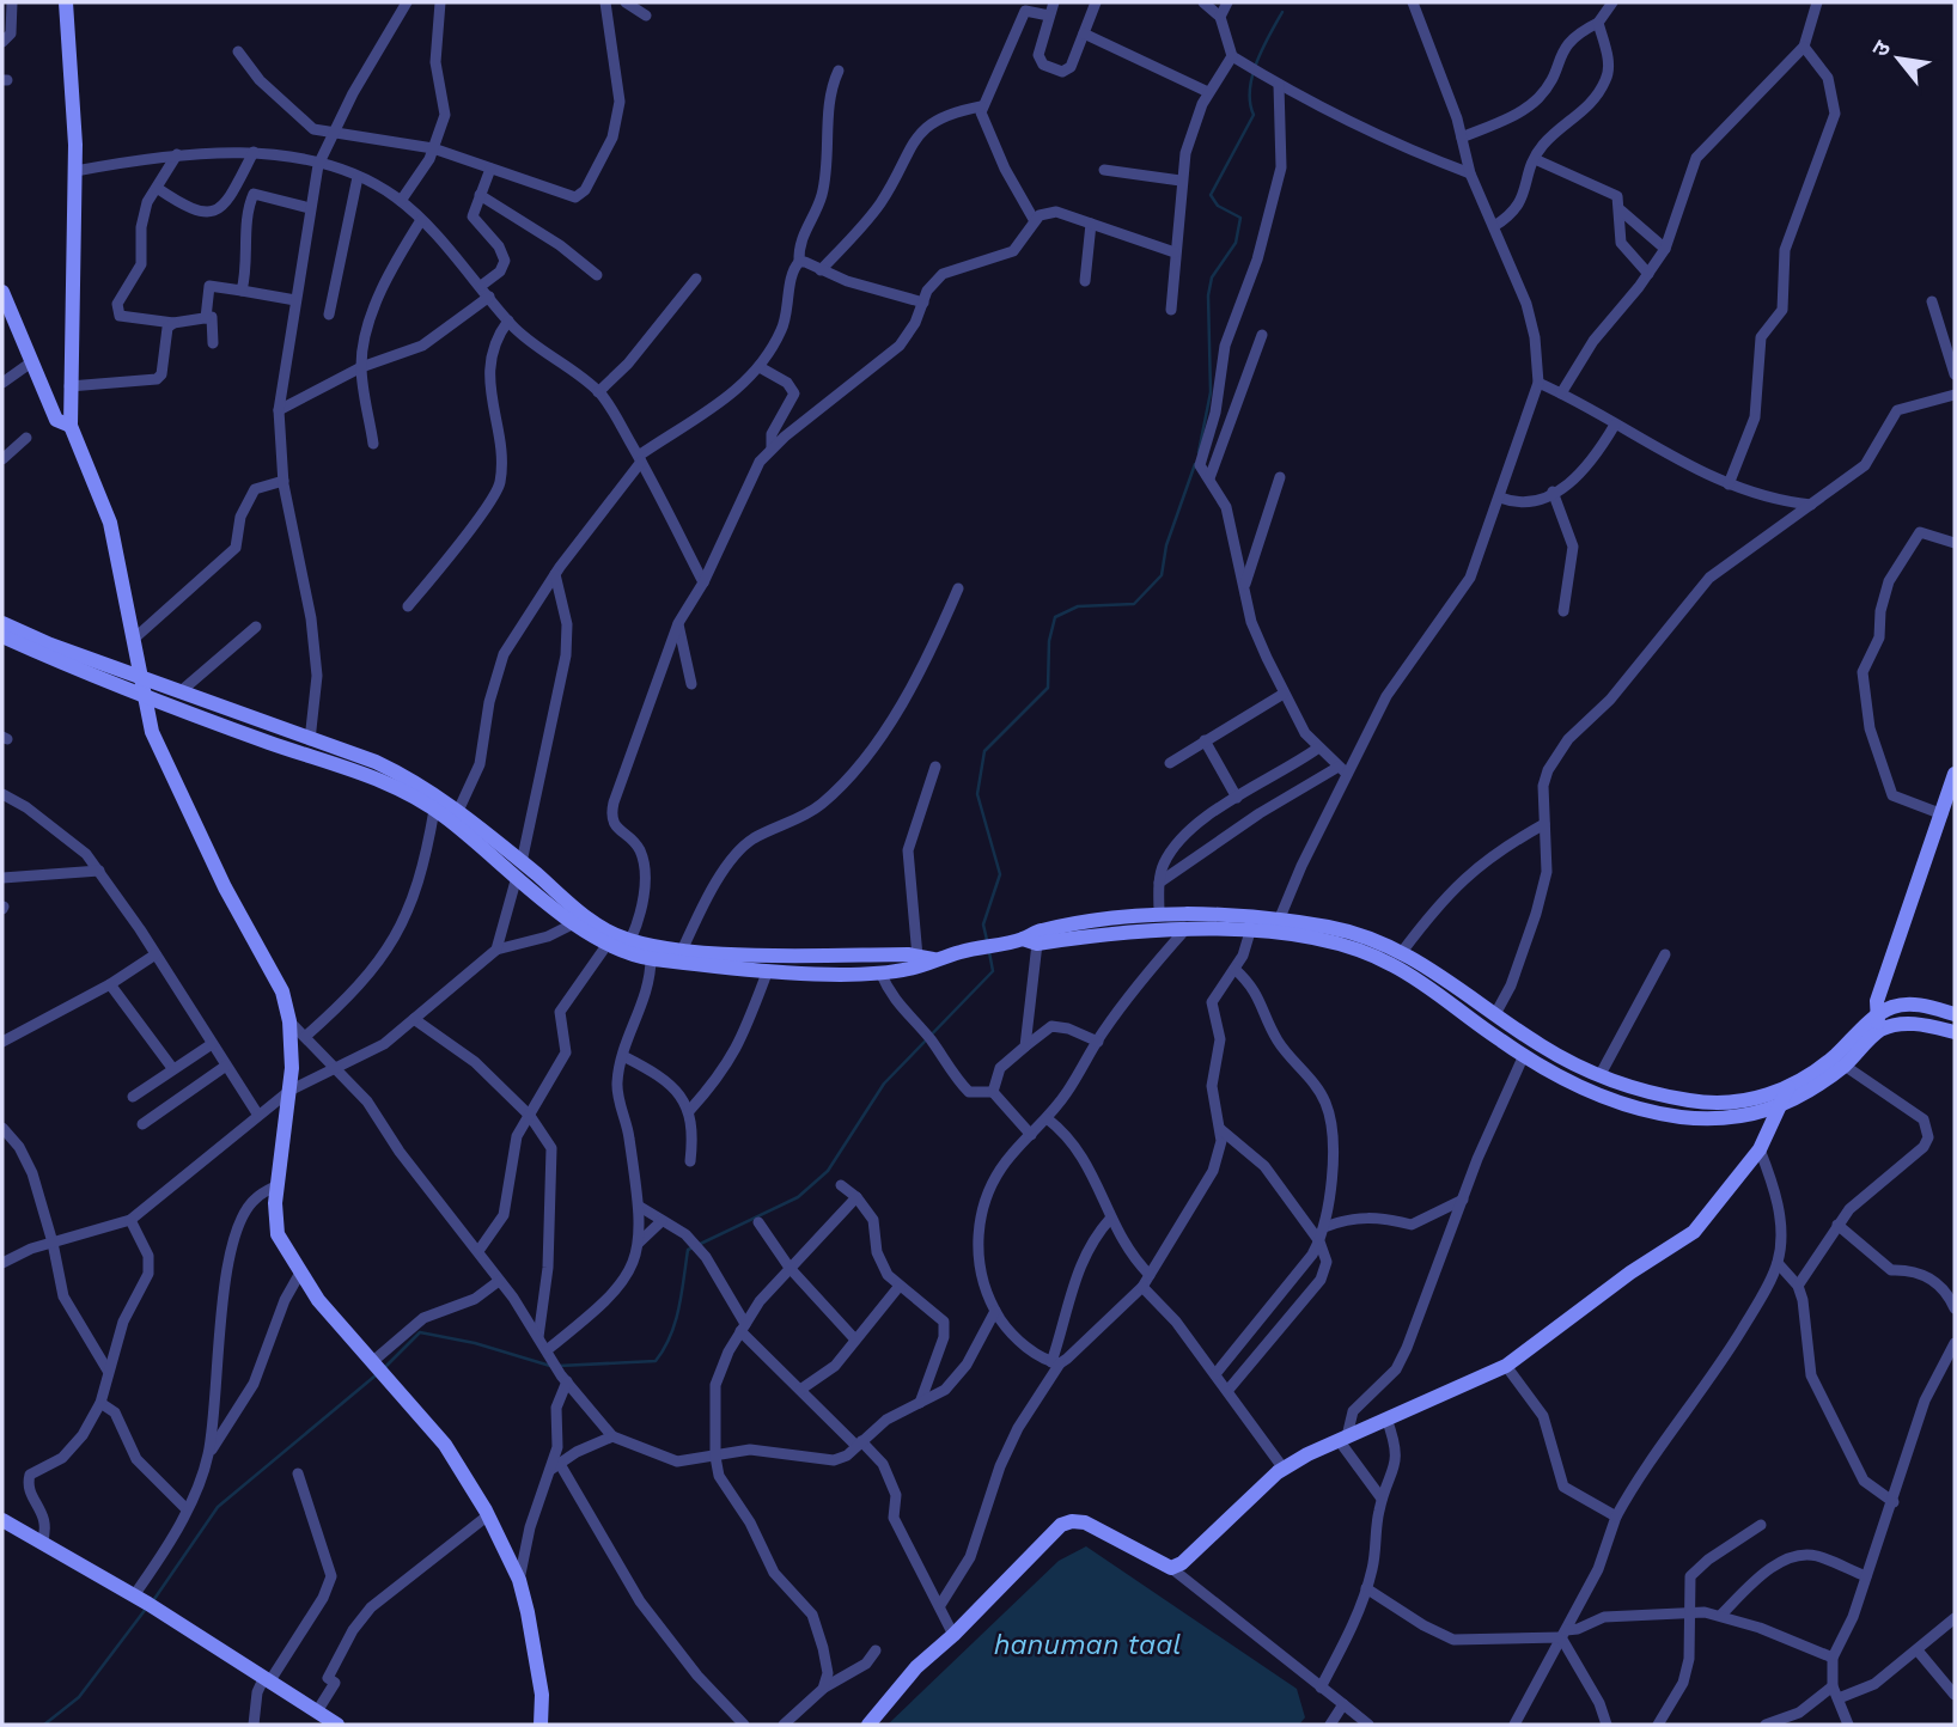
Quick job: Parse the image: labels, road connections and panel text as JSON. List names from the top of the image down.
{
  "water": ["hanuman taal"],
  "north": "top left"
}
